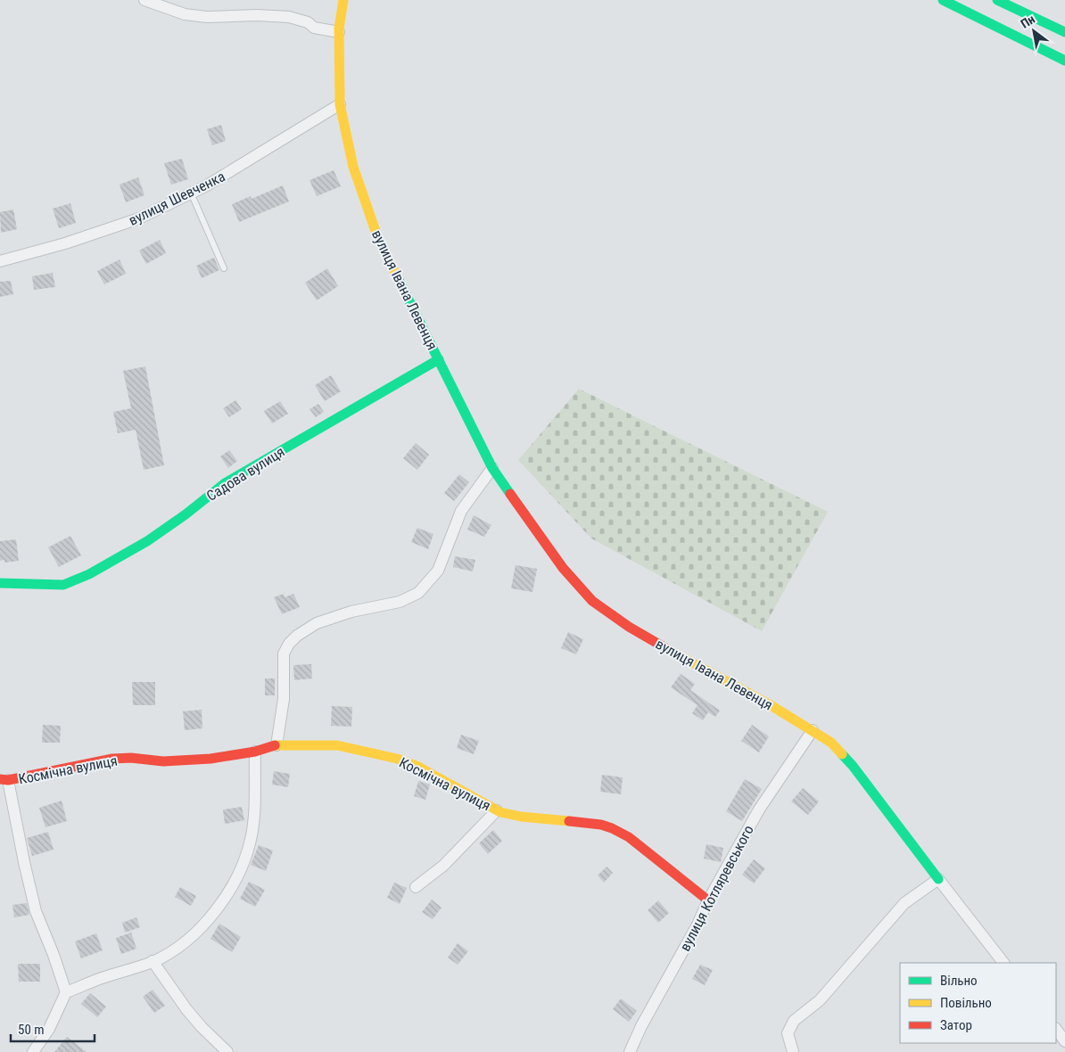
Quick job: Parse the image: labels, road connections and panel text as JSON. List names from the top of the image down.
{
  "streets": {
    "main road": ["вулиця Івана Левенця", "Садова вулиця", "Космічна вулиця"],
    "street": ["вулиця Шевченка", "вулиця Котляревського"]
  },
  "crossings": [
    ["вулиця Шевченка", "вулиця Івана Левенця"],
    ["вулиця Івана Левенця", "Садова вулиця"],
    ["вулиця Івана Левенця", "вулиця Котляревського"],
    ["Космічна вулиця", "вулиця Котляревського"]
  ],
  "legend": ["Вільно", "Повільно", "Затор"],
  "scale_bar": "50 m",
  "north": "top left"
}
